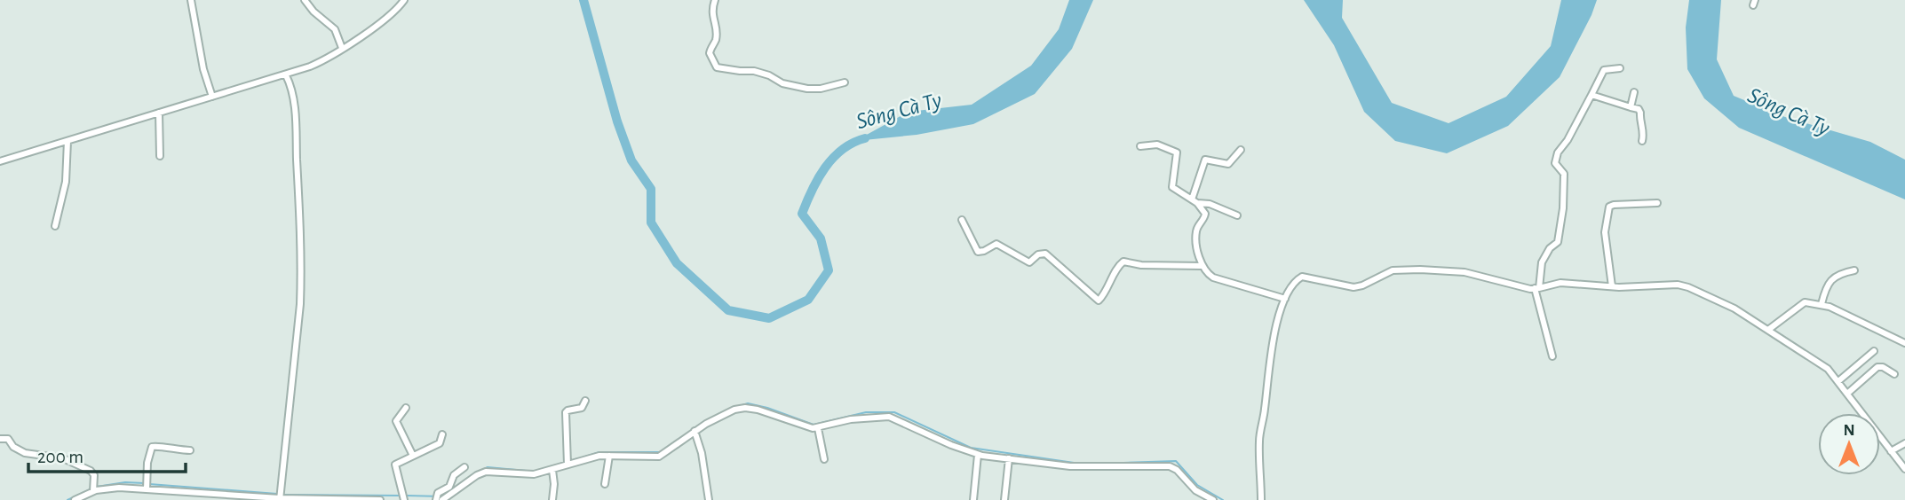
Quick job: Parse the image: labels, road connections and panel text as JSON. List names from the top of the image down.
{
  "water": ["Sông Cà Ty"],
  "scale_bar": "200 m",
  "north": "top"
}
